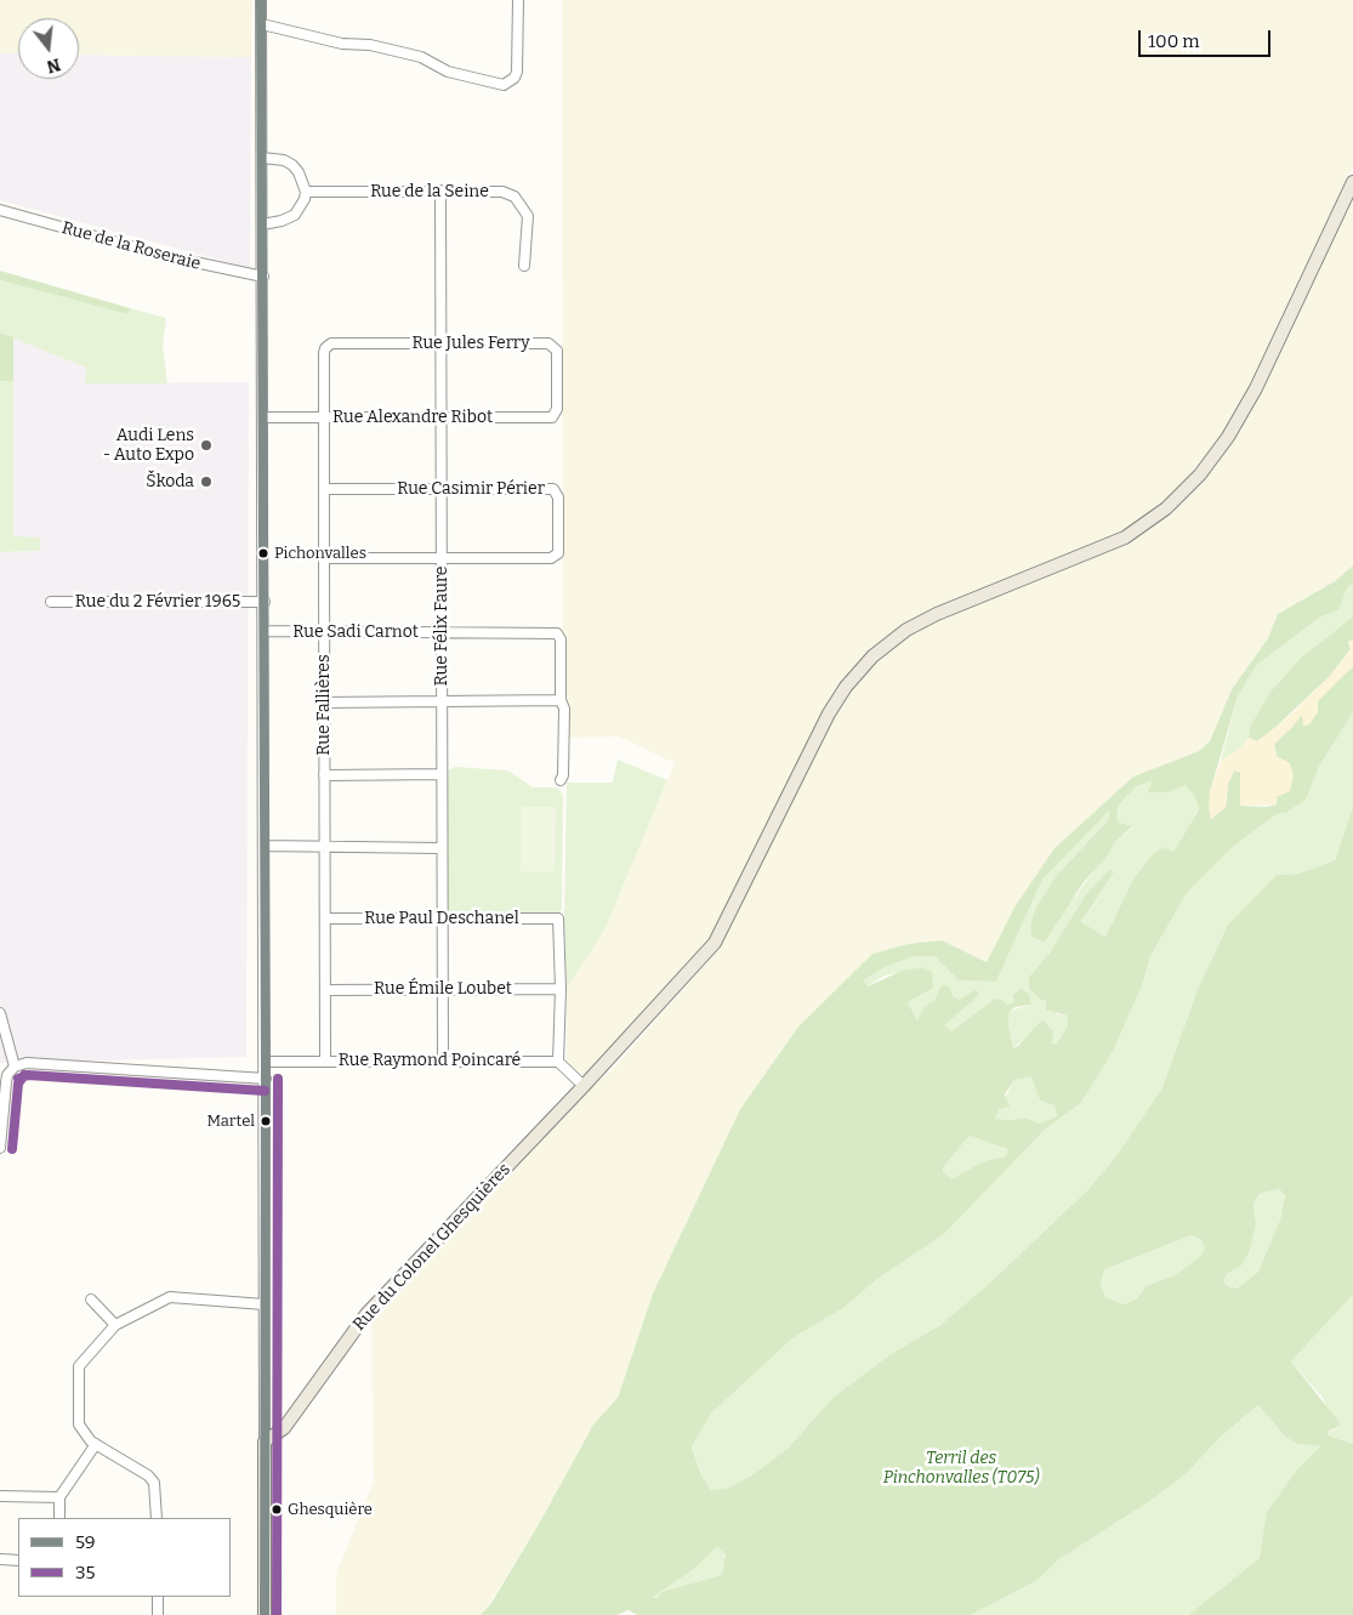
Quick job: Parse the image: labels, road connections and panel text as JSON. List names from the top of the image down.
{
  "streets": {
    "main road": ["Rue du Colonel Ghesquières"],
    "street": [
      "Rue de la Seine",
      "Rue de la Roseraie",
      "Rue Jules Ferry",
      "Rue Alexandre Ribot",
      "Rue Casimir Périer",
      "Rue du 2 Février 1965",
      "Rue Félix Faure",
      "Rue Sadi Carnot",
      "Rue Fallières",
      "Rue Paul Deschanel",
      "Rue Émile Loubet",
      "Rue Raymond Poincaré"
    ]
  },
  "crossings": [
    ["Rue de la Seine", "Rue Félix Faure"],
    ["Rue Jules Ferry", "Rue Alexandre Ribot"],
    ["Rue Jules Ferry", "Rue Félix Faure"],
    ["Rue Jules Ferry", "Rue Fallières"],
    ["Rue Alexandre Ribot", "Rue Félix Faure"],
    ["Rue Alexandre Ribot", "Rue Fallières"],
    ["Rue Casimir Périer", "Rue Félix Faure"],
    ["Rue Casimir Périer", "Rue Fallières"],
    ["Rue Félix Faure", "Rue Sadi Carnot"],
    ["Rue Félix Faure", "Rue Paul Deschanel"],
    ["Rue Félix Faure", "Rue Émile Loubet"],
    ["Rue Félix Faure", "Rue Raymond Poincaré"],
    ["Rue Sadi Carnot", "Rue Fallières"],
    ["Rue Fallières", "Rue Paul Deschanel"],
    ["Rue Fallières", "Rue Émile Loubet"],
    ["Rue Fallières", "Rue Raymond Poincaré"],
    ["Rue Paul Deschanel", "Rue Émile Loubet"]
  ],
  "parks": ["Terril des Pinchonvalles (T075)"],
  "places": [
    "Audi Lens - Auto Expo",
    "Škoda",
    "Pichonvalles",
    "Martel",
    "Ghesquière"
  ],
  "lines": ["transit line 59", "transit line 35"],
  "legend": ["59", "35"],
  "scale_bar": "100 m",
  "north": "bottom"
}
